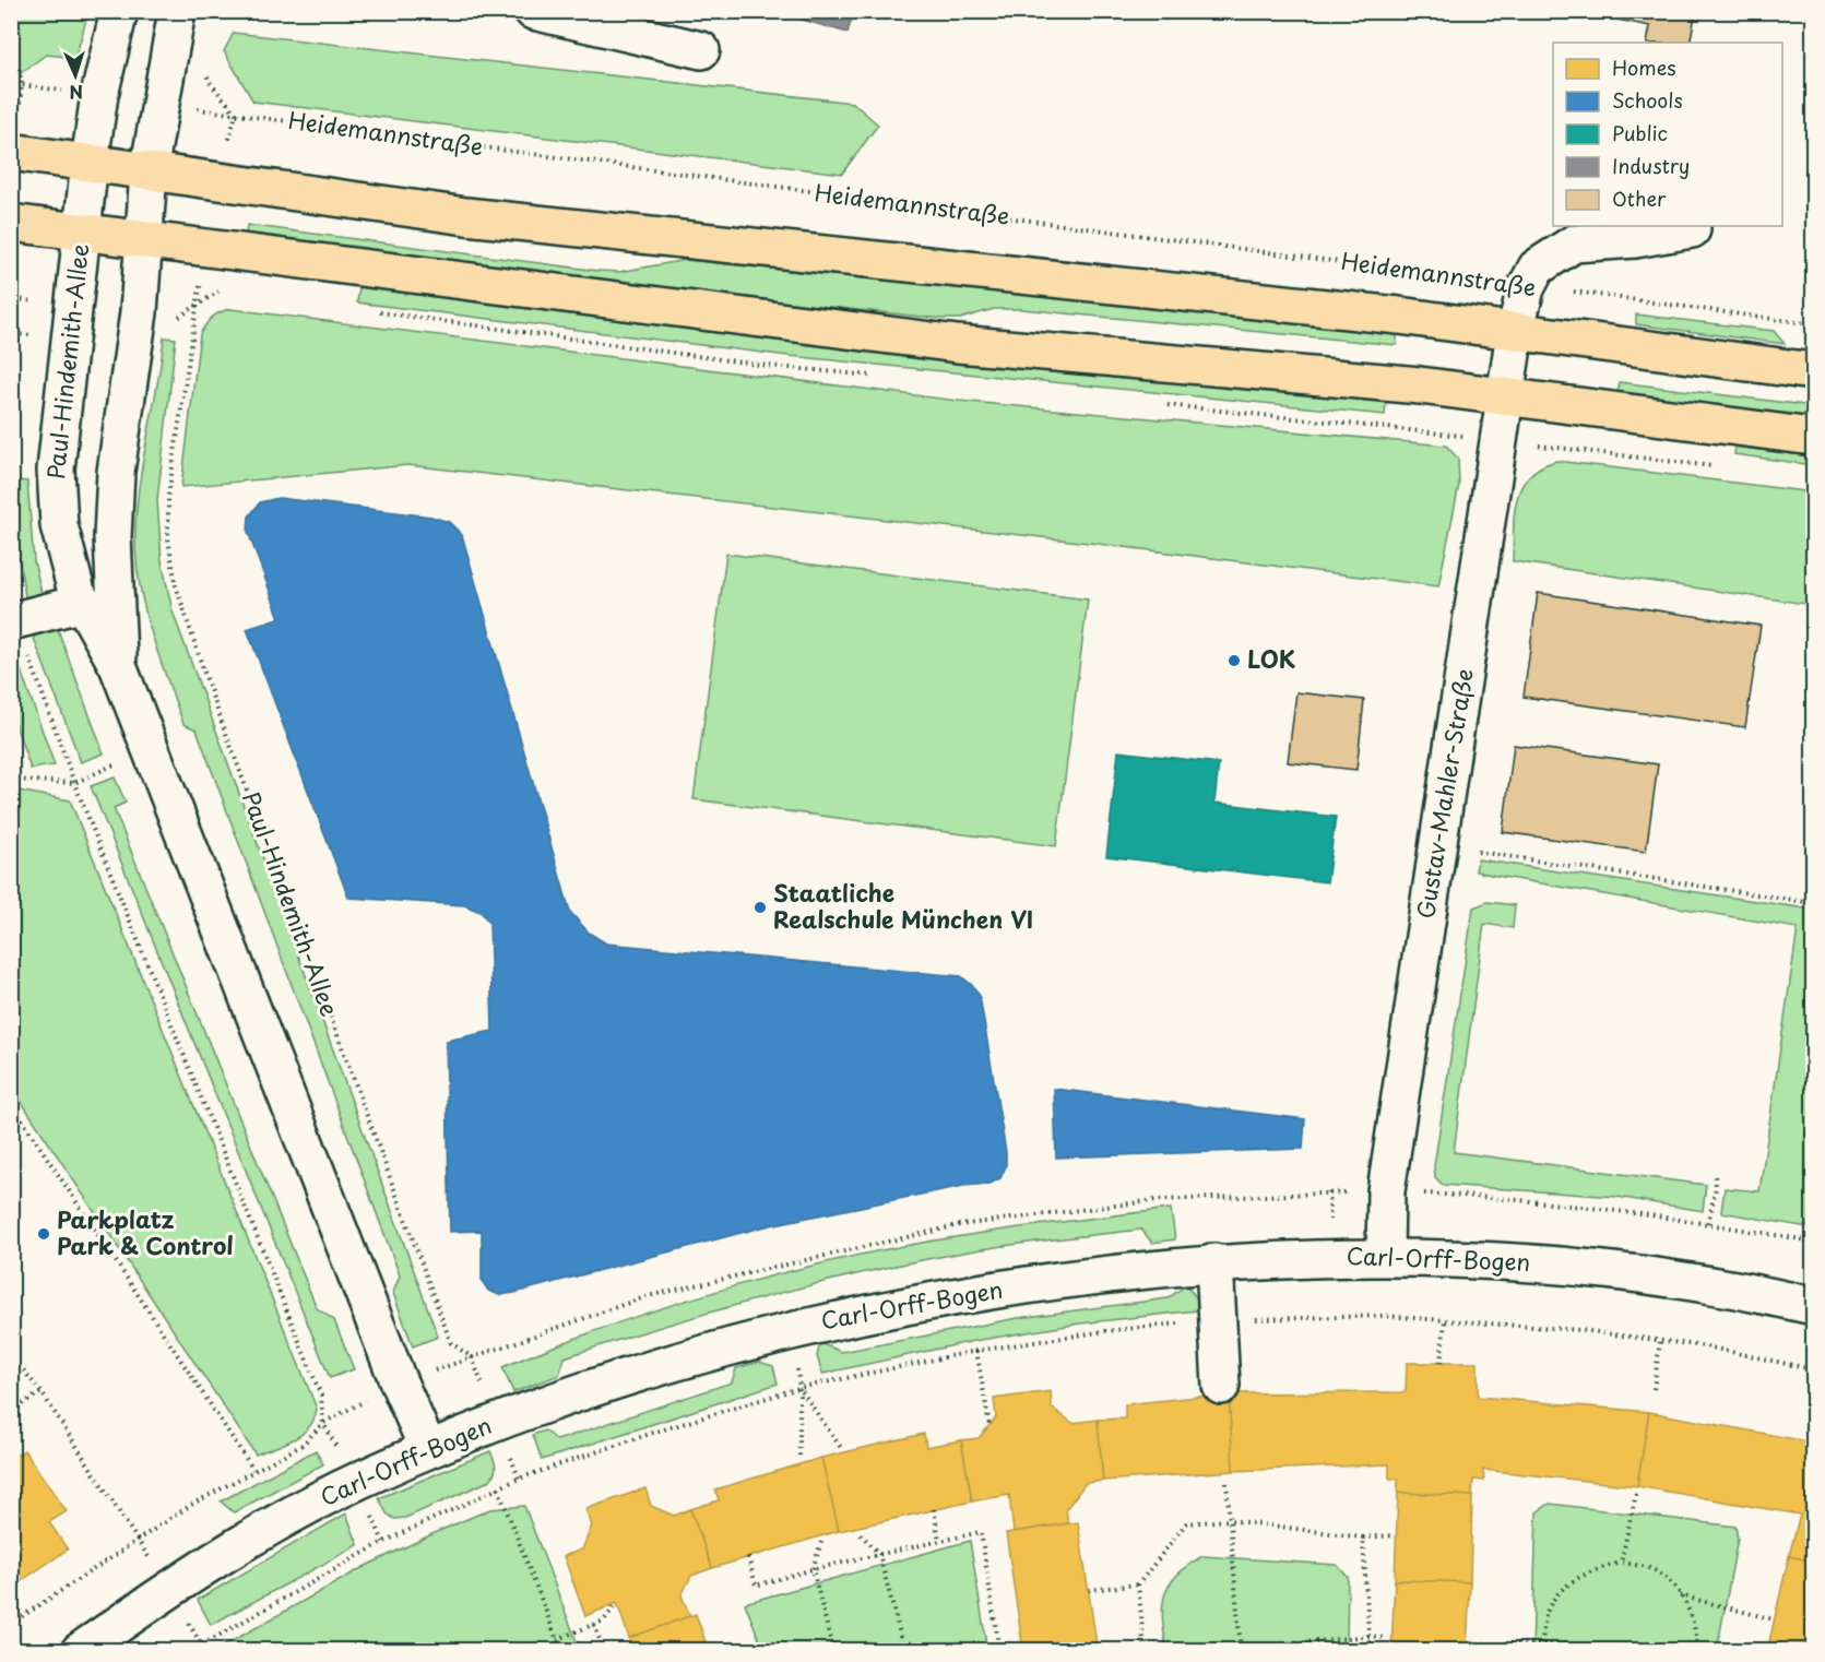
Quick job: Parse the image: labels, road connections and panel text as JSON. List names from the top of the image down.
{
  "streets": {
    "main road": ["Heidemannstraße"],
    "street": ["Paul-Hindemith-Allee", "Gustav-Mahler-Straße", "Carl-Orff-Bogen"]
  },
  "crossings": [
    ["Heidemannstraße", "Paul-Hindemith-Allee"],
    ["Heidemannstraße", "Gustav-Mahler-Straße"],
    ["Paul-Hindemith-Allee", "Carl-Orff-Bogen"],
    ["Gustav-Mahler-Straße", "Carl-Orff-Bogen"]
  ],
  "places": ["LOK", "Staatliche Realschule München VI", "Parkplatz Park & Control"],
  "legend": [
    "Homes",
    "Schools",
    "Public",
    "Industry",
    "Other"
  ],
  "north": "bottom"
}
